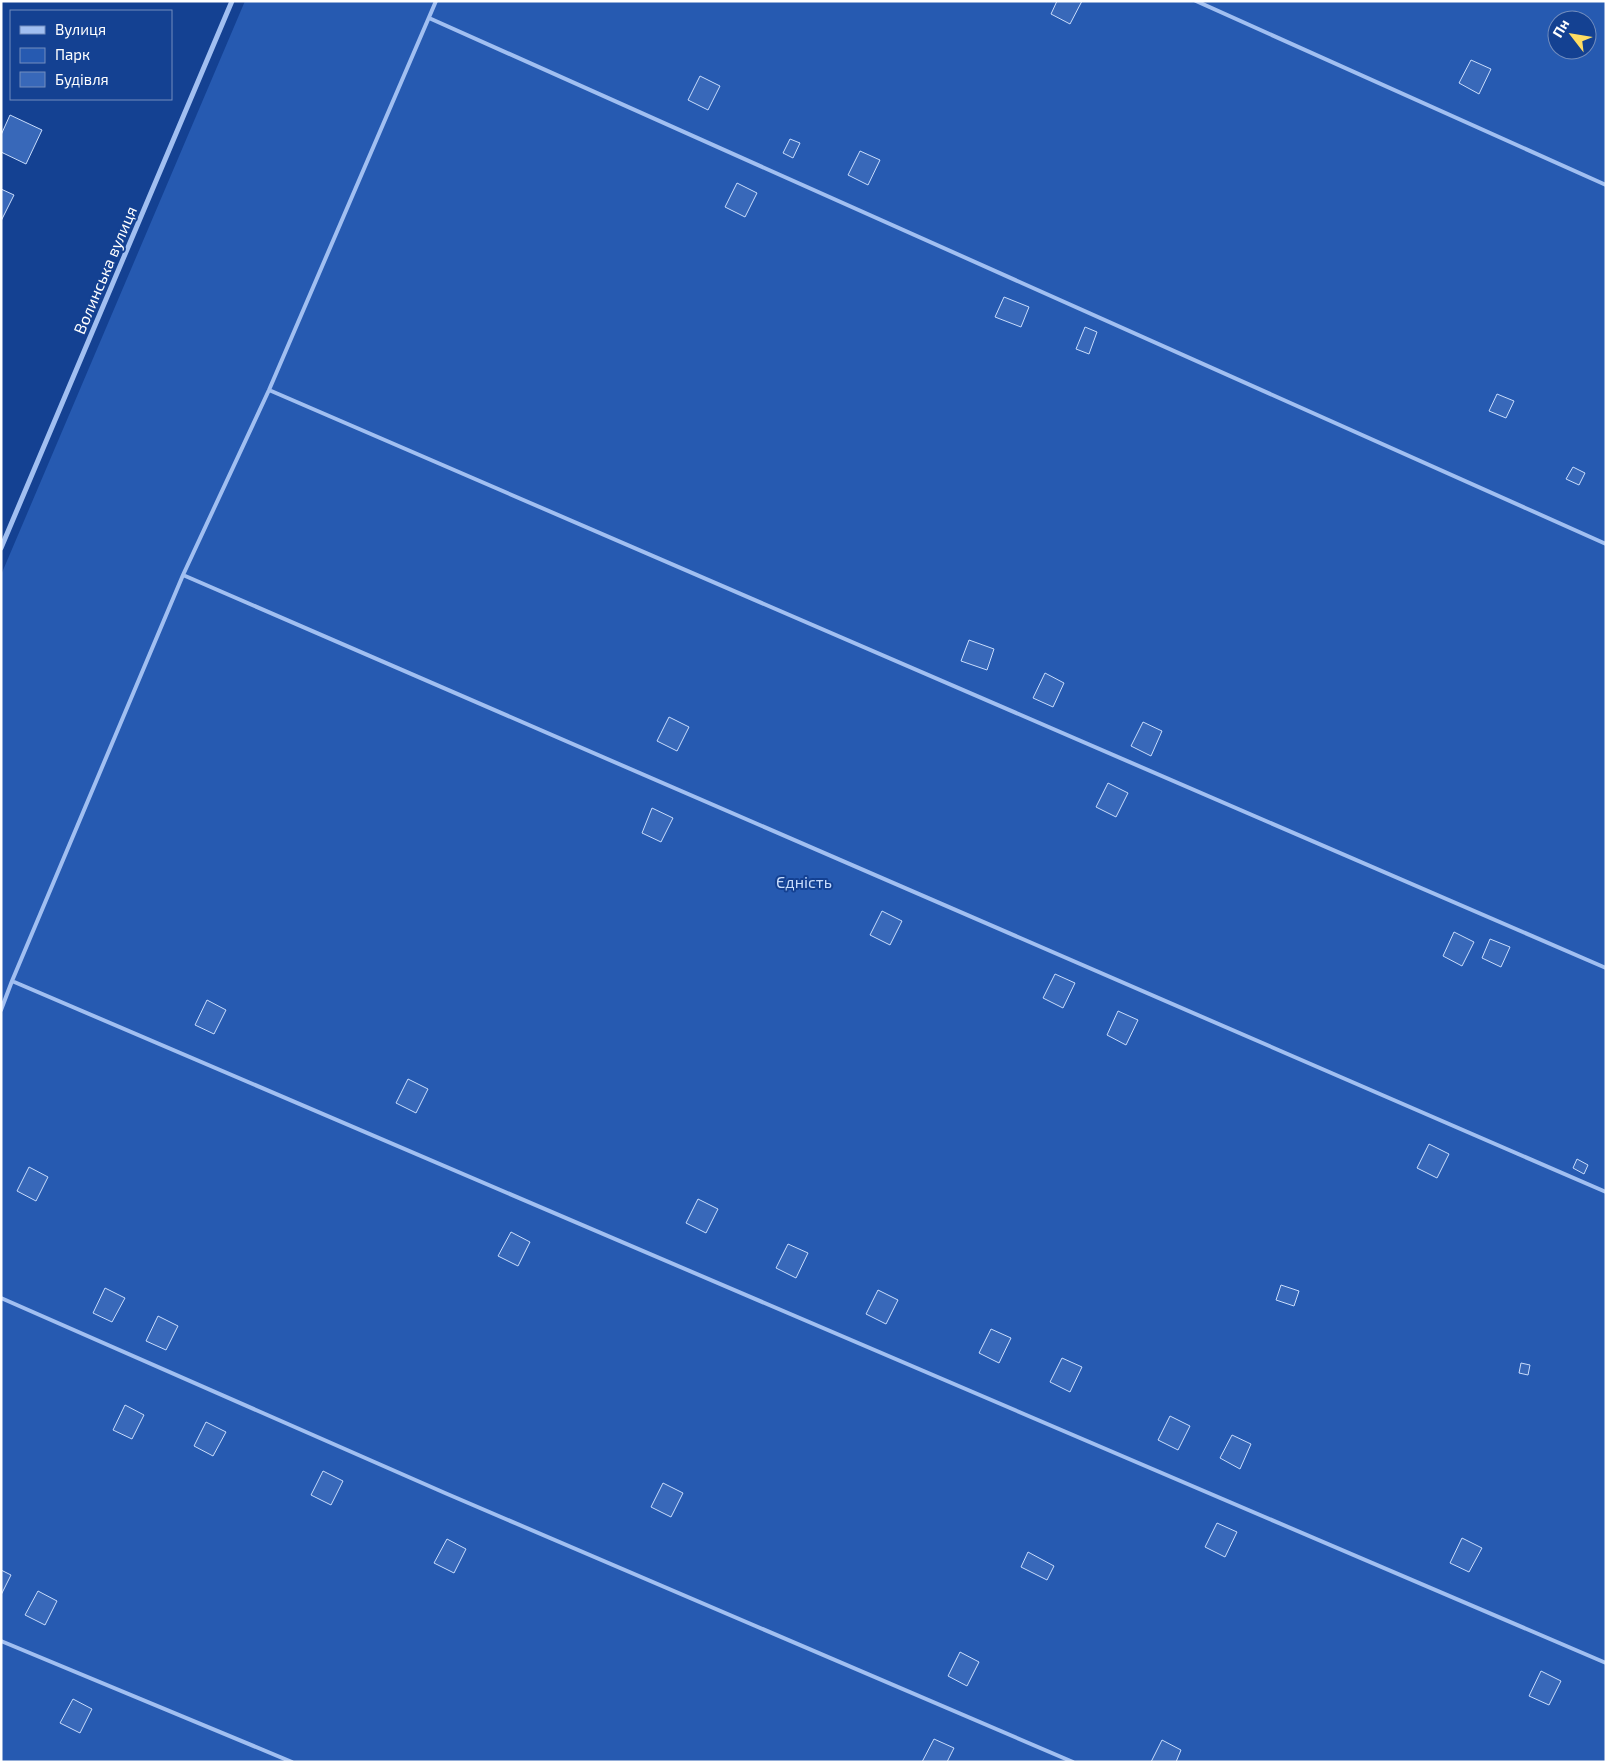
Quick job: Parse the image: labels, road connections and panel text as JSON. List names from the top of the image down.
{
  "streets": {
    "street": ["Волинська вулиця"]
  },
  "parks": ["Єдність"],
  "legend": ["Вулиця", "Парк", "Будівля"],
  "north": "top left"
}
